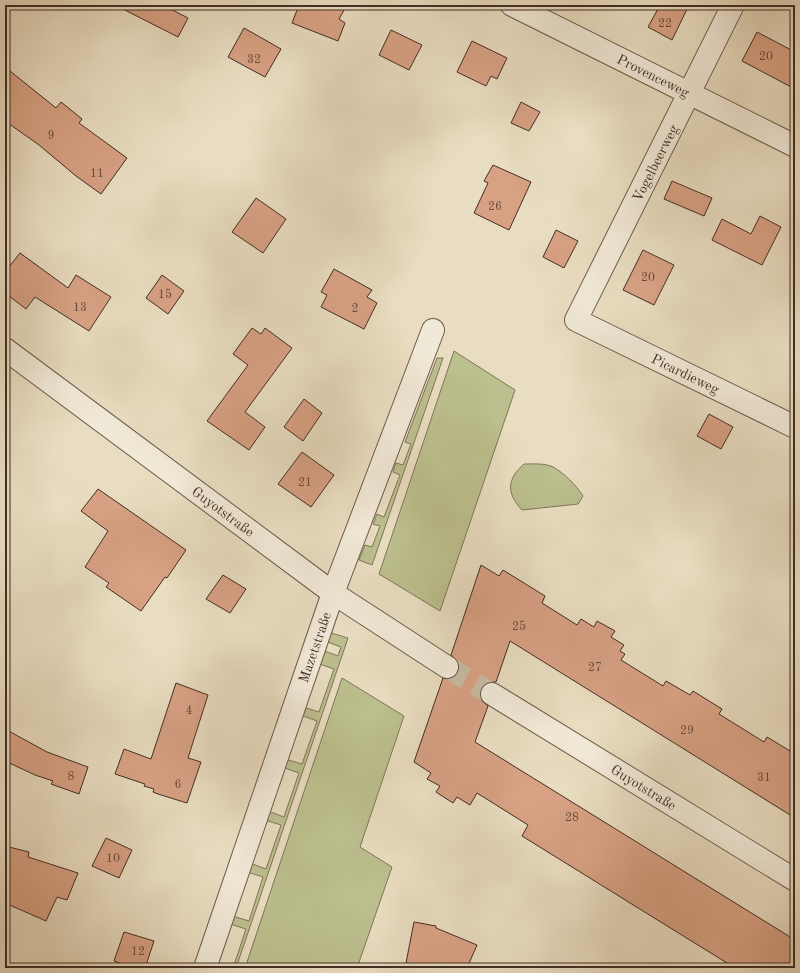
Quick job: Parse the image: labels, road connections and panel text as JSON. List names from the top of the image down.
{
  "streets": {
    "street": [
      "Provenceweg",
      "Vogelbeerweg",
      "Picardieweg",
      "Guyotstraße",
      "Mazetstraße"
    ]
  },
  "crossings": [
    ["Provenceweg", "Vogelbeerweg"],
    ["Vogelbeerweg", "Picardieweg"],
    ["Guyotstraße", "Mazetstraße"]
  ],
  "house_numbers": [
    "22",
    "20",
    "32",
    "9",
    "11",
    "26",
    "20",
    "15",
    "13",
    "2",
    "21",
    "25",
    "27",
    "4",
    "29",
    "8",
    "31",
    "6",
    "28",
    "10",
    "12"
  ]
}
